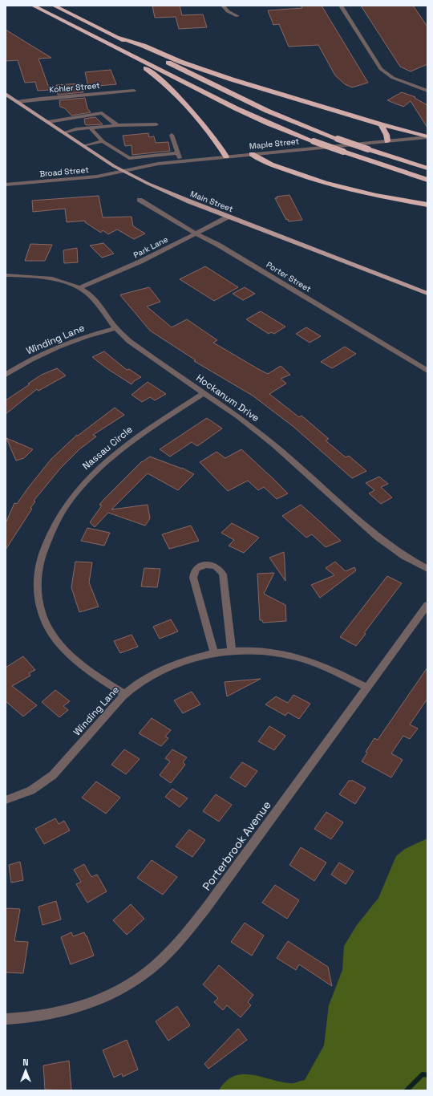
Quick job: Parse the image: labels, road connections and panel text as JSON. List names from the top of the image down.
{
  "streets": {
    "main road": ["Main Street"],
    "street": [
      "Kohler Street",
      "Maple Street",
      "Broad Street",
      "Park Lane",
      "Porter Street",
      "Winding Lane",
      "Hockanum Drive",
      "Nassau Circle",
      "Porterbrook Avenue"
    ]
  },
  "crossings": [
    ["Kohler Street", "Main Street"],
    ["Maple Street", "Broad Street"],
    ["Maple Street", "Main Street"],
    ["Broad Street", "Main Street"],
    ["Main Street", "Park Lane"],
    ["Park Lane", "Porter Street"],
    ["Park Lane", "Hockanum Drive"],
    ["Winding Lane", "Hockanum Drive"],
    ["Winding Lane", "Nassau Circle"],
    ["Winding Lane", "Porterbrook Avenue"],
    ["Hockanum Drive", "Nassau Circle"]
  ],
  "north": "top"
}
